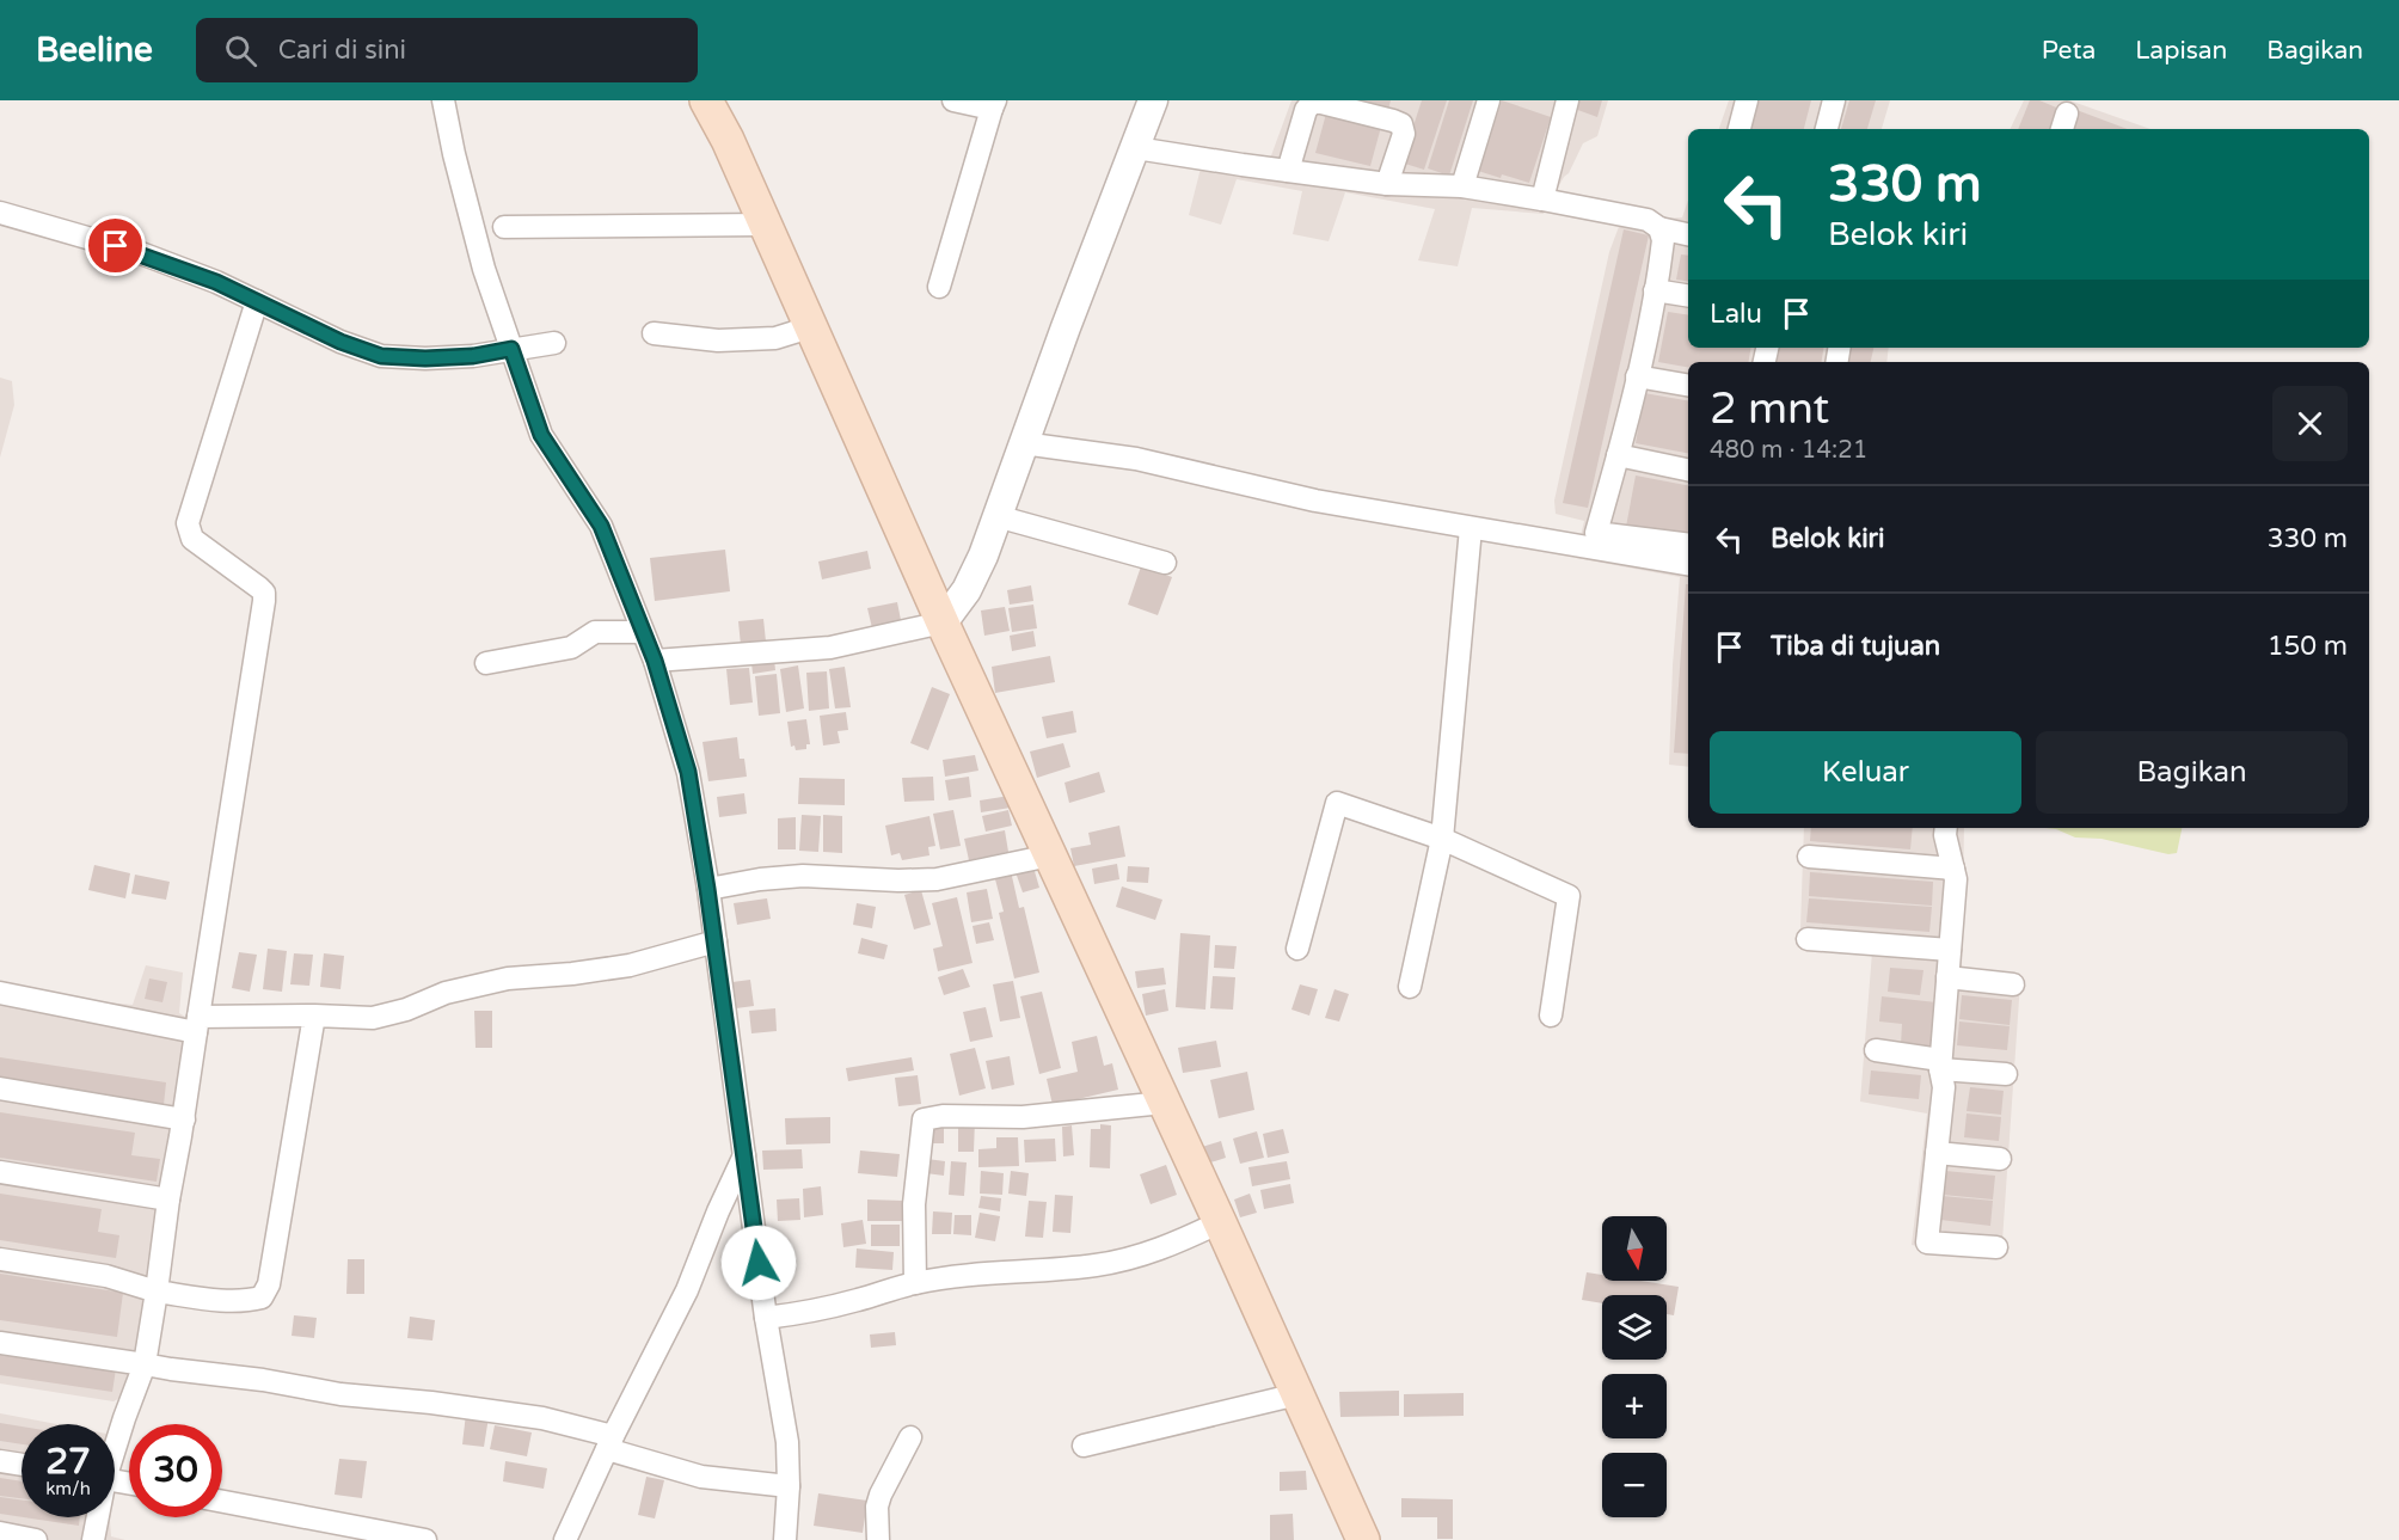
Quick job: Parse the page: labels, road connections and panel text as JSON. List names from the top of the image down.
{
  "north": "bottom",
  "page": {
    "header": "Beeline",
    "search": "Cari di sini",
    "nav": ["Peta", "Lapisan", "Bagikan"],
    "turn": ["330 m", "Belok kiri"],
    "then": "Lalu",
    "heading": ["2 mnt", "480 m · 14:21"],
    "list": [
      {
        "name": "Belok kiri",
        "value": "330 m"
      },
      {
        "name": "Tiba di tujuan",
        "value": "150 m"
      }
    ],
    "buttons": ["Keluar", "Bagikan"],
    "map_buttons": ["+", "−"],
    "speed": "27 km/h",
    "limit": "30"
  }
}
